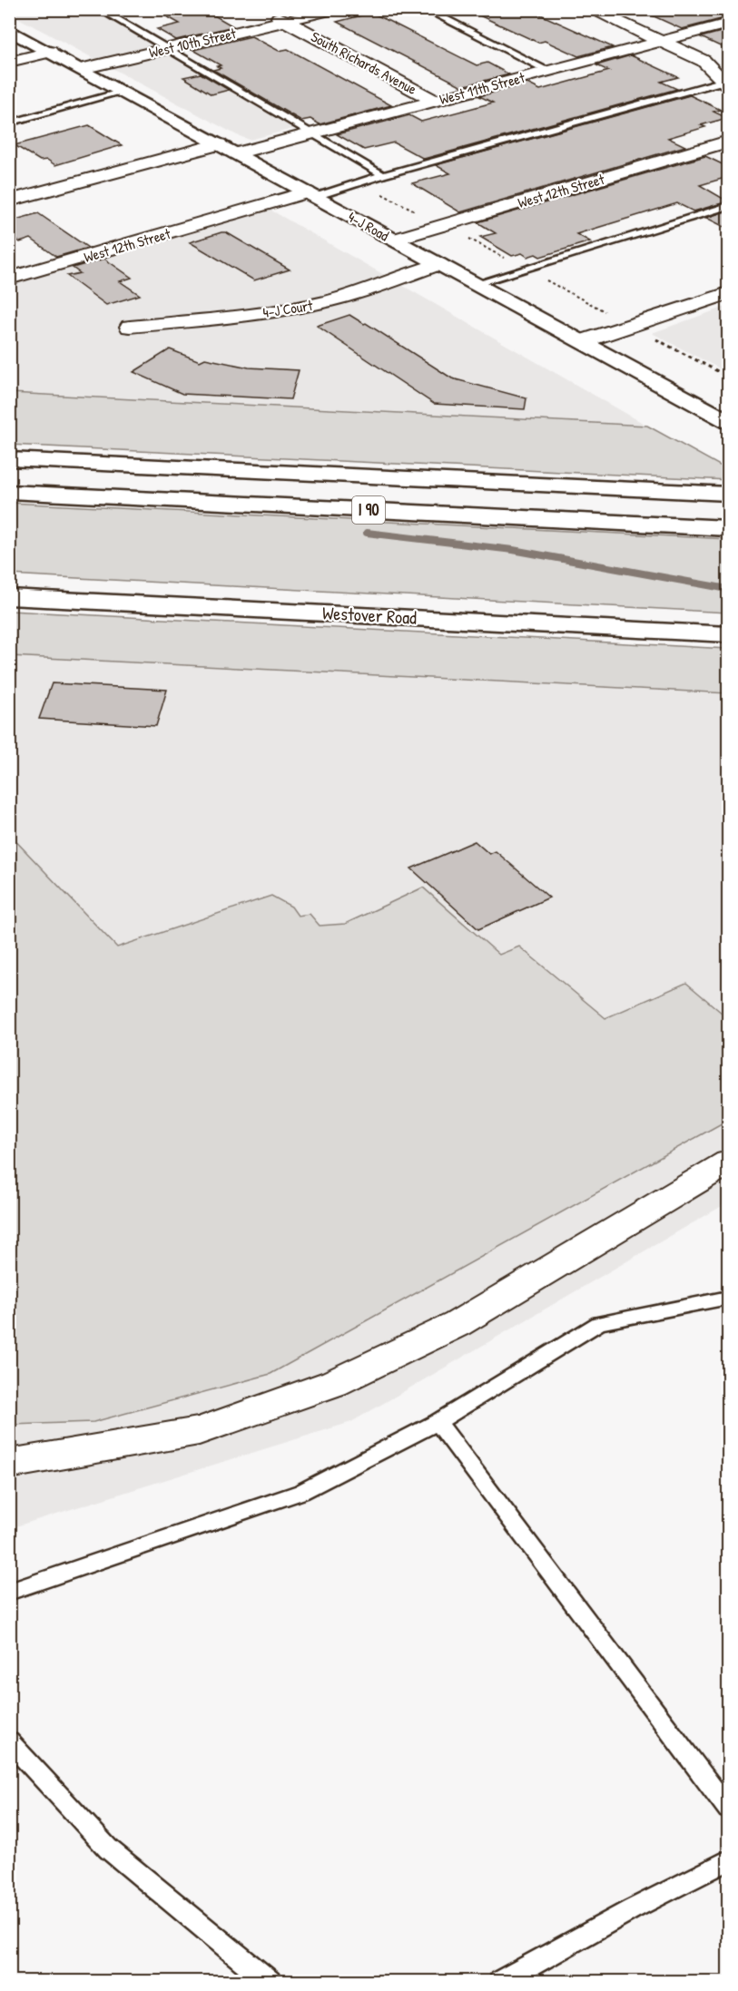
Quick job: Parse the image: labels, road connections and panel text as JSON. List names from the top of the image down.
{
  "streets": {
    "main road": ["4-J Road", "I 90", "Westover Road"],
    "street": [
      "West 10th Street",
      "South Richards Avenue",
      "West 11th Street",
      "West 12th Street",
      "4-J Court"
    ]
  },
  "crossings": [
    ["West 10th Street", "South Richards Avenue"],
    ["West 10th Street", "4-J Road"],
    ["South Richards Avenue", "West 11th Street"],
    ["West 11th Street", "4-J Road"],
    ["West 12th Street", "4-J Road"],
    ["4-J Road", "4-J Court"]
  ]
}
